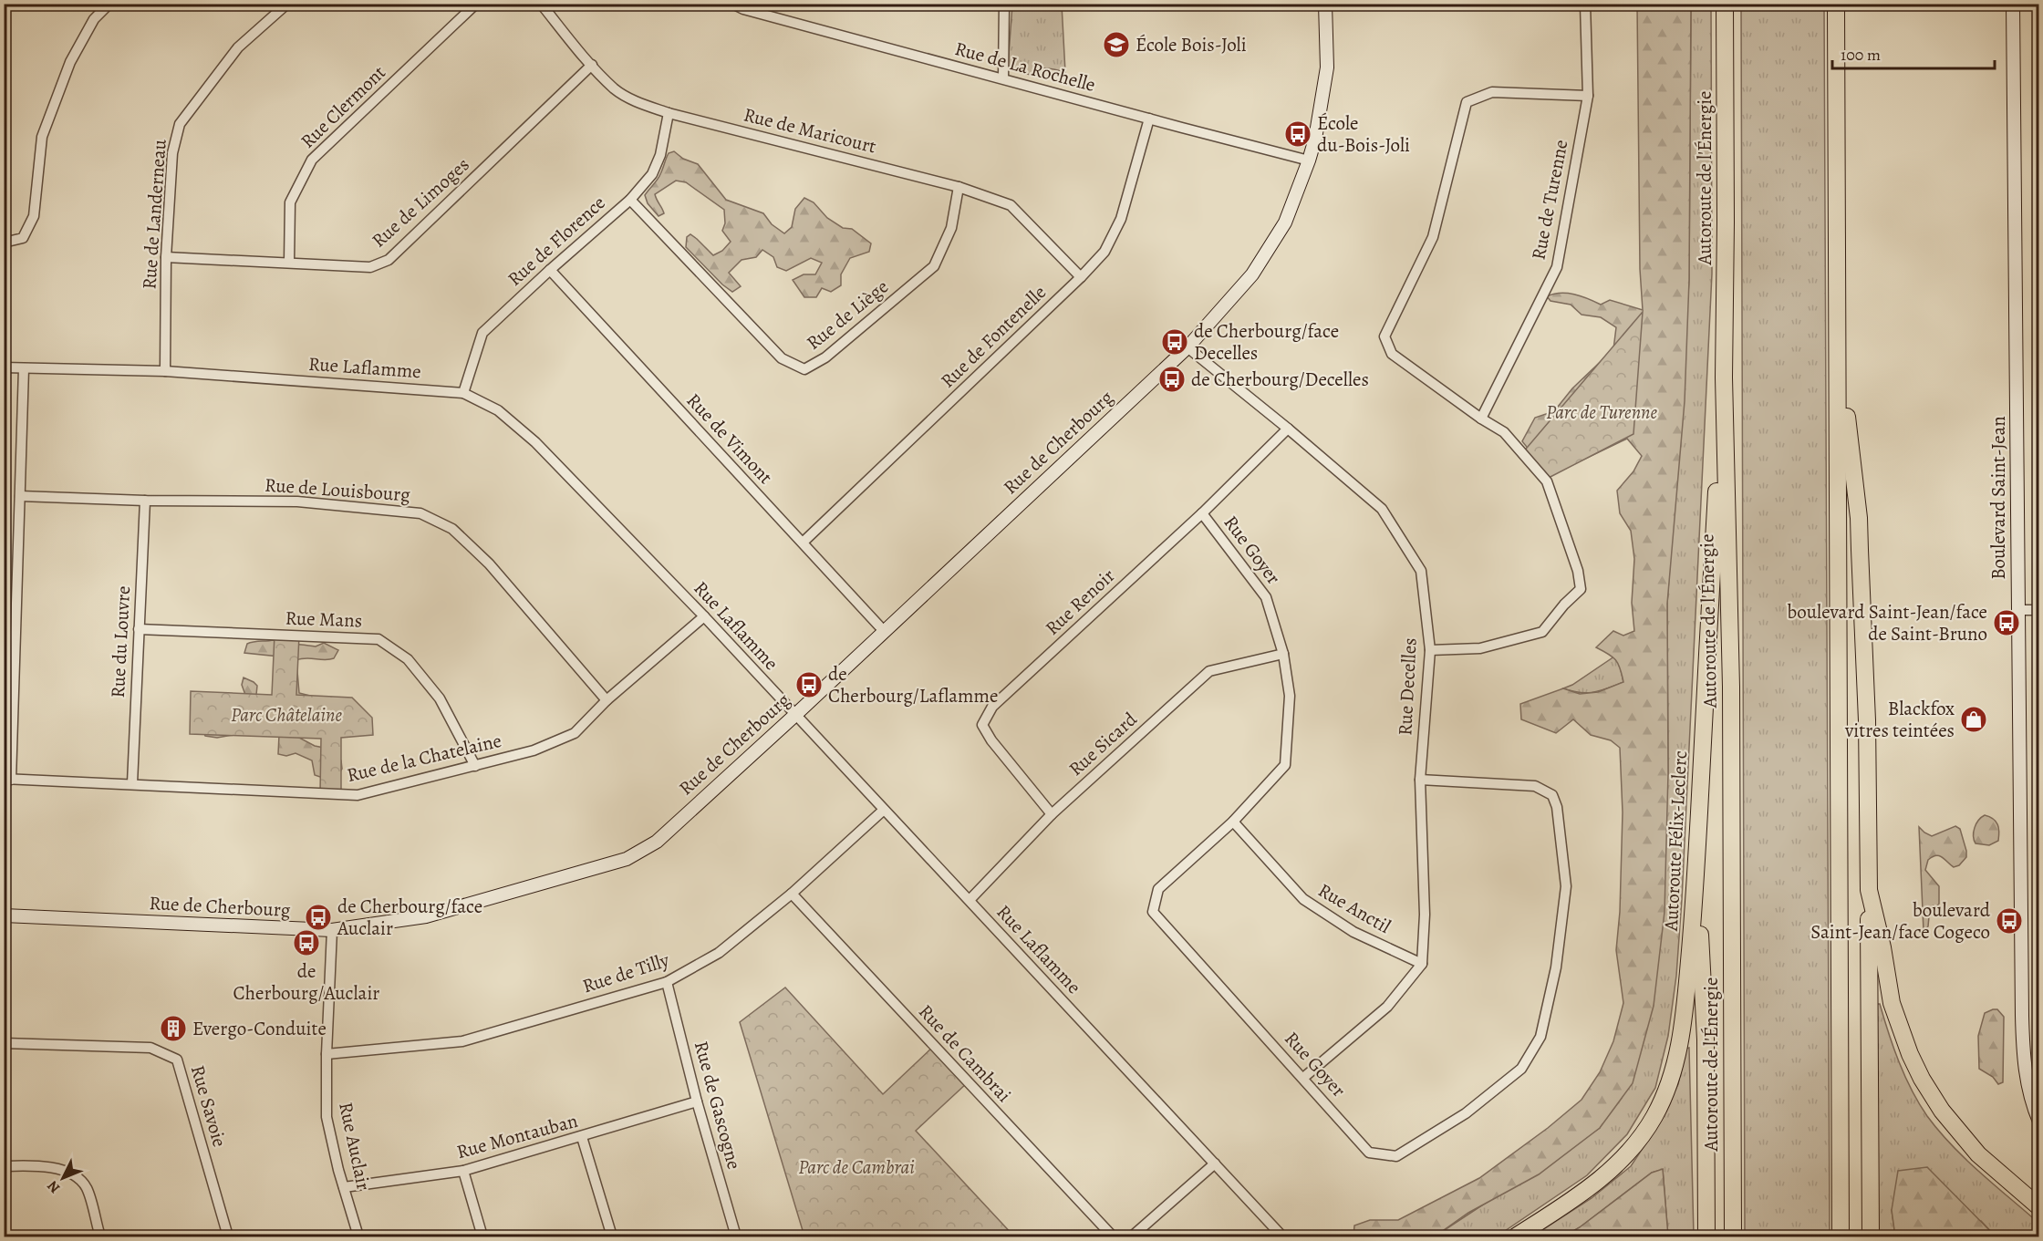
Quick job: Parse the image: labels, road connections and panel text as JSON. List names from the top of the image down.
{
  "streets": {
    "highway": ["Autoroute de l'Énergie", "Autoroute Félix-Leclerc"],
    "street": [
      "Rue de La Rochelle",
      "Rue Clermont",
      "Rue de Maricourt",
      "Rue de Turenne",
      "Rue de Limoges",
      "Rue de Landerneau",
      "Rue de Florence",
      "Rue de Liège",
      "Rue de Fontenelle",
      "Rue Laflamme",
      "Rue de Vimont",
      "Rue de Cherbourg",
      "Rue de Louisbourg",
      "Boulevard Saint-Jean",
      "Rue Goyer",
      "Rue Renoir",
      "Rue Mans",
      "Rue du Louvre",
      "Rue Decelles",
      "Rue Sicard",
      "Rue de la Chatelaine",
      "Rue Anctil",
      "Rue de Tilly",
      "Rue de Cambrai",
      "Rue de Gascogne",
      "Rue Savoie",
      "Rue Montauban",
      "Rue Auclair"
    ]
  },
  "crossings": [
    ["Rue de La Rochelle", "Rue de Fontenelle"],
    ["Rue de La Rochelle", "Rue de Cherbourg"],
    ["Rue Clermont", "Rue de Limoges"],
    ["Rue de Maricourt", "Rue de Limoges"],
    ["Rue de Maricourt", "Rue de Florence"],
    ["Rue de Maricourt", "Rue de Liège"],
    ["Rue de Maricourt", "Rue de Fontenelle"],
    ["Autoroute de l'Énergie", "Autoroute Félix-Leclerc"],
    ["Rue de Limoges", "Rue de Landerneau"],
    ["Rue de Landerneau", "Rue Laflamme"],
    ["Rue de Florence", "Rue de Liège"],
    ["Rue de Florence", "Rue Laflamme"],
    ["Rue de Florence", "Rue de Vimont"],
    ["Rue de Fontenelle", "Rue de Vimont"],
    ["Rue Laflamme", "Rue de Cherbourg"],
    ["Rue Laflamme", "Rue Sicard"],
    ["Rue Laflamme", "Rue de la Chatelaine"],
    ["Rue Laflamme", "Rue de Tilly"],
    ["Rue de Vimont", "Rue de Cherbourg"],
    ["Rue de Cherbourg", "Rue Decelles"],
    ["Rue de Cherbourg", "Rue Auclair"],
    ["Rue de Louisbourg", "Rue du Louvre"],
    ["Rue de Louisbourg", "Rue de la Chatelaine"],
    ["Rue Goyer", "Rue Renoir"],
    ["Rue Goyer", "Rue Decelles"],
    ["Rue Goyer", "Rue Sicard"],
    ["Rue Goyer", "Rue Anctil"],
    ["Rue Renoir", "Rue Decelles"],
    ["Rue Renoir", "Rue Sicard"],
    ["Rue Mans", "Rue du Louvre"],
    ["Rue Mans", "Rue de la Chatelaine"],
    ["Rue du Louvre", "Rue de la Chatelaine"],
    ["Rue Decelles", "Rue Anctil"],
    ["Rue de Tilly", "Rue de Cambrai"],
    ["Rue de Tilly", "Rue de Gascogne"],
    ["Rue de Tilly", "Rue Auclair"],
    ["Rue de Gascogne", "Rue Montauban"],
    ["Rue Montauban", "Rue Auclair"]
  ],
  "parks": ["Parc de Turenne", "Parc Châtelaine", "Parc de Cambrai"],
  "places": {
    "school or university": ["École Bois-Joli"],
    "bus stop": [
      "École du-Bois-Joli",
      "de Cherbourg/face Decelles",
      "de Cherbourg/Decelles",
      "boulevard Saint-Jean/face de Saint-Bruno",
      "de Cherbourg/Laflamme",
      "de Cherbourg/face Auclair",
      "boulevard Saint-Jean/face Cogeco",
      "de Cherbourg/Auclair"
    ],
    "shop": ["Blackfox vitres teintées"],
    "building": ["Evergo-Conduite"]
  },
  "scale_bar": "100 m",
  "north": "bottom left"
}
